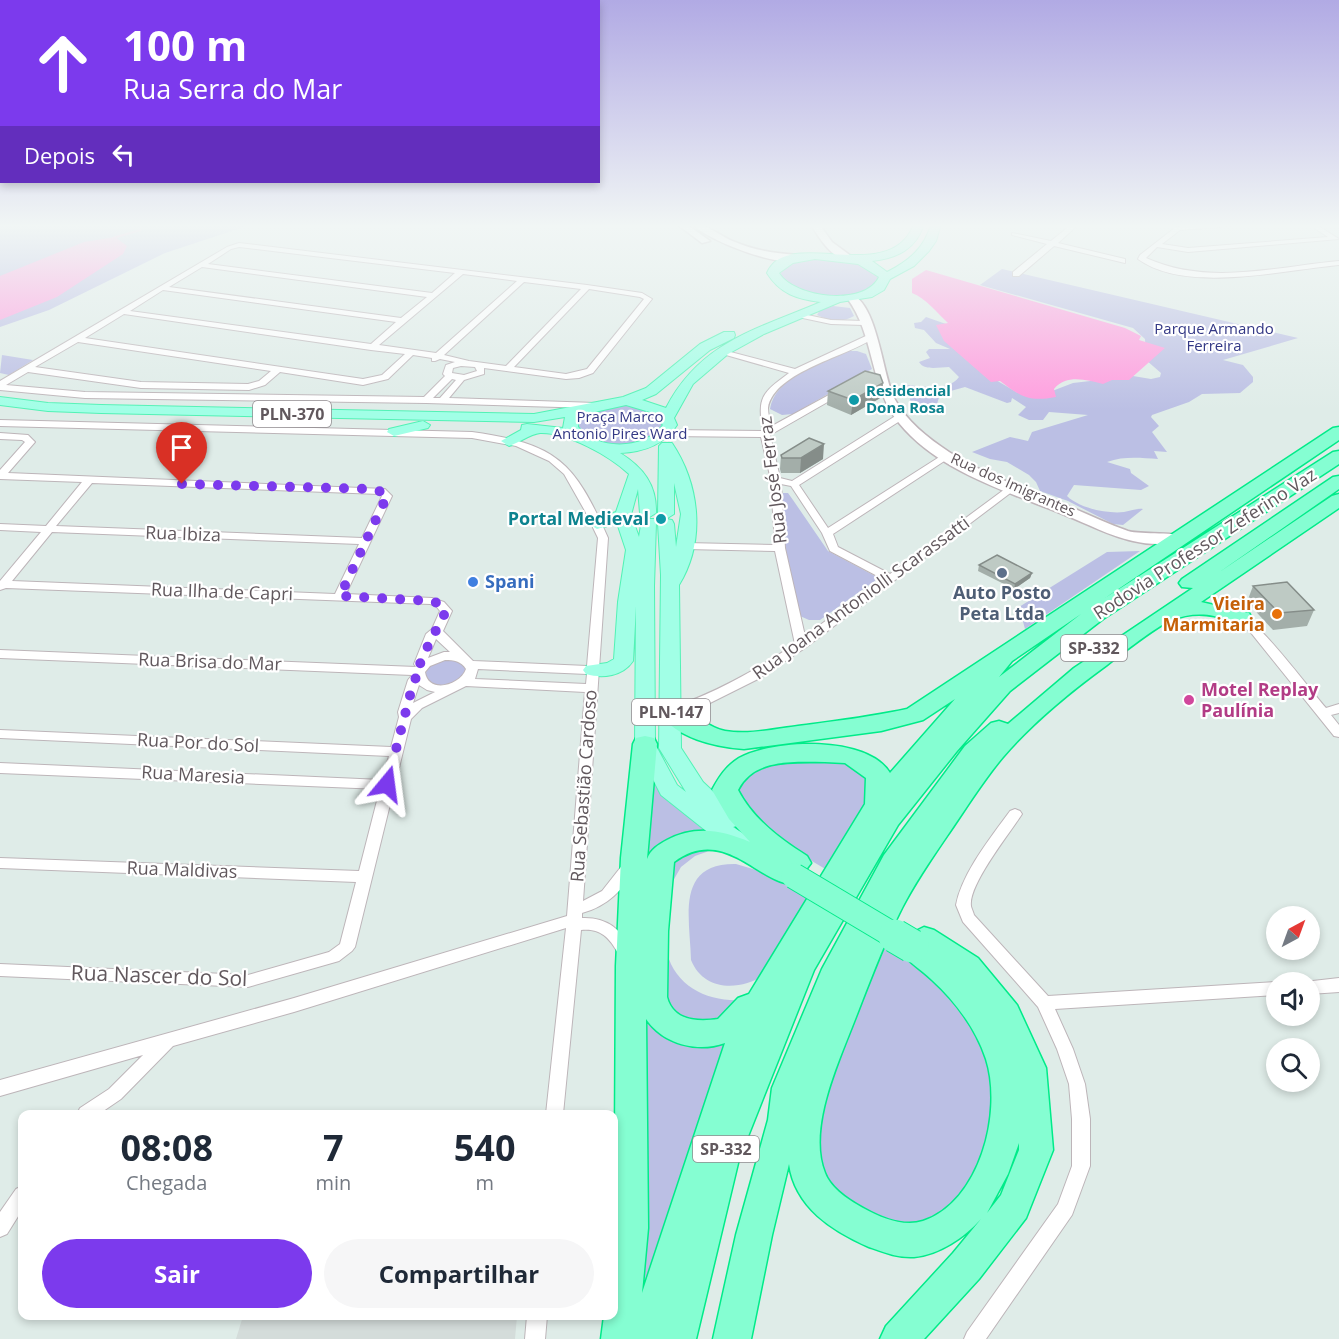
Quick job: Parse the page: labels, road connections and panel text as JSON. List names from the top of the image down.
{
  "streets": {
    "highway": ["Rodovia Professor Zeferino Vaz", "SP-332"],
    "main road": ["PLN-370", "PLN-147"],
    "street": [
      "Rua José Ferraz",
      "Rua dos Imigrantes",
      "Rua Ibiza",
      "Rua Ilha de Capri",
      "Rua Joana Antoniolli Scarassatti",
      "Rua Brisa do Mar",
      "Rua Por do Sol",
      "Rua Maresia",
      "Rua Sebastião Cardoso",
      "Rua Maldivas",
      "Rua Nascer do Sol"
    ]
  },
  "crossings": [
    ["PLN-370", "PLN-147"],
    ["Rua José Ferraz", "Rua dos Imigrantes"],
    ["Rua José Ferraz", "Rua Joana Antoniolli Scarassatti"],
    ["Rua dos Imigrantes", "Rua Joana Antoniolli Scarassatti"],
    ["Rua Joana Antoniolli Scarassatti", "PLN-147"],
    ["Rua Maldivas", "Rua Nascer do Sol"]
  ],
  "parks": ["Parque Armando Ferreira", "Praça Marco Antonio Pires Ward"],
  "places": [
    "Residencial Dona Rosa",
    "Portal Medieval",
    "Auto Posto Peta Ltda",
    "Spani",
    "Vieira Marmitaria",
    "Motel Replay Paulínia"
  ],
  "north": "top right",
  "page": {
    "turn": ["100 m", "Rua Serra do Mar"],
    "then": "Depois",
    "eta": [
      "08:08",
      "Chegada",
      "7",
      "min",
      "540",
      "m"
    ],
    "buttons": ["Sair", "Compartilhar"]
  }
}
